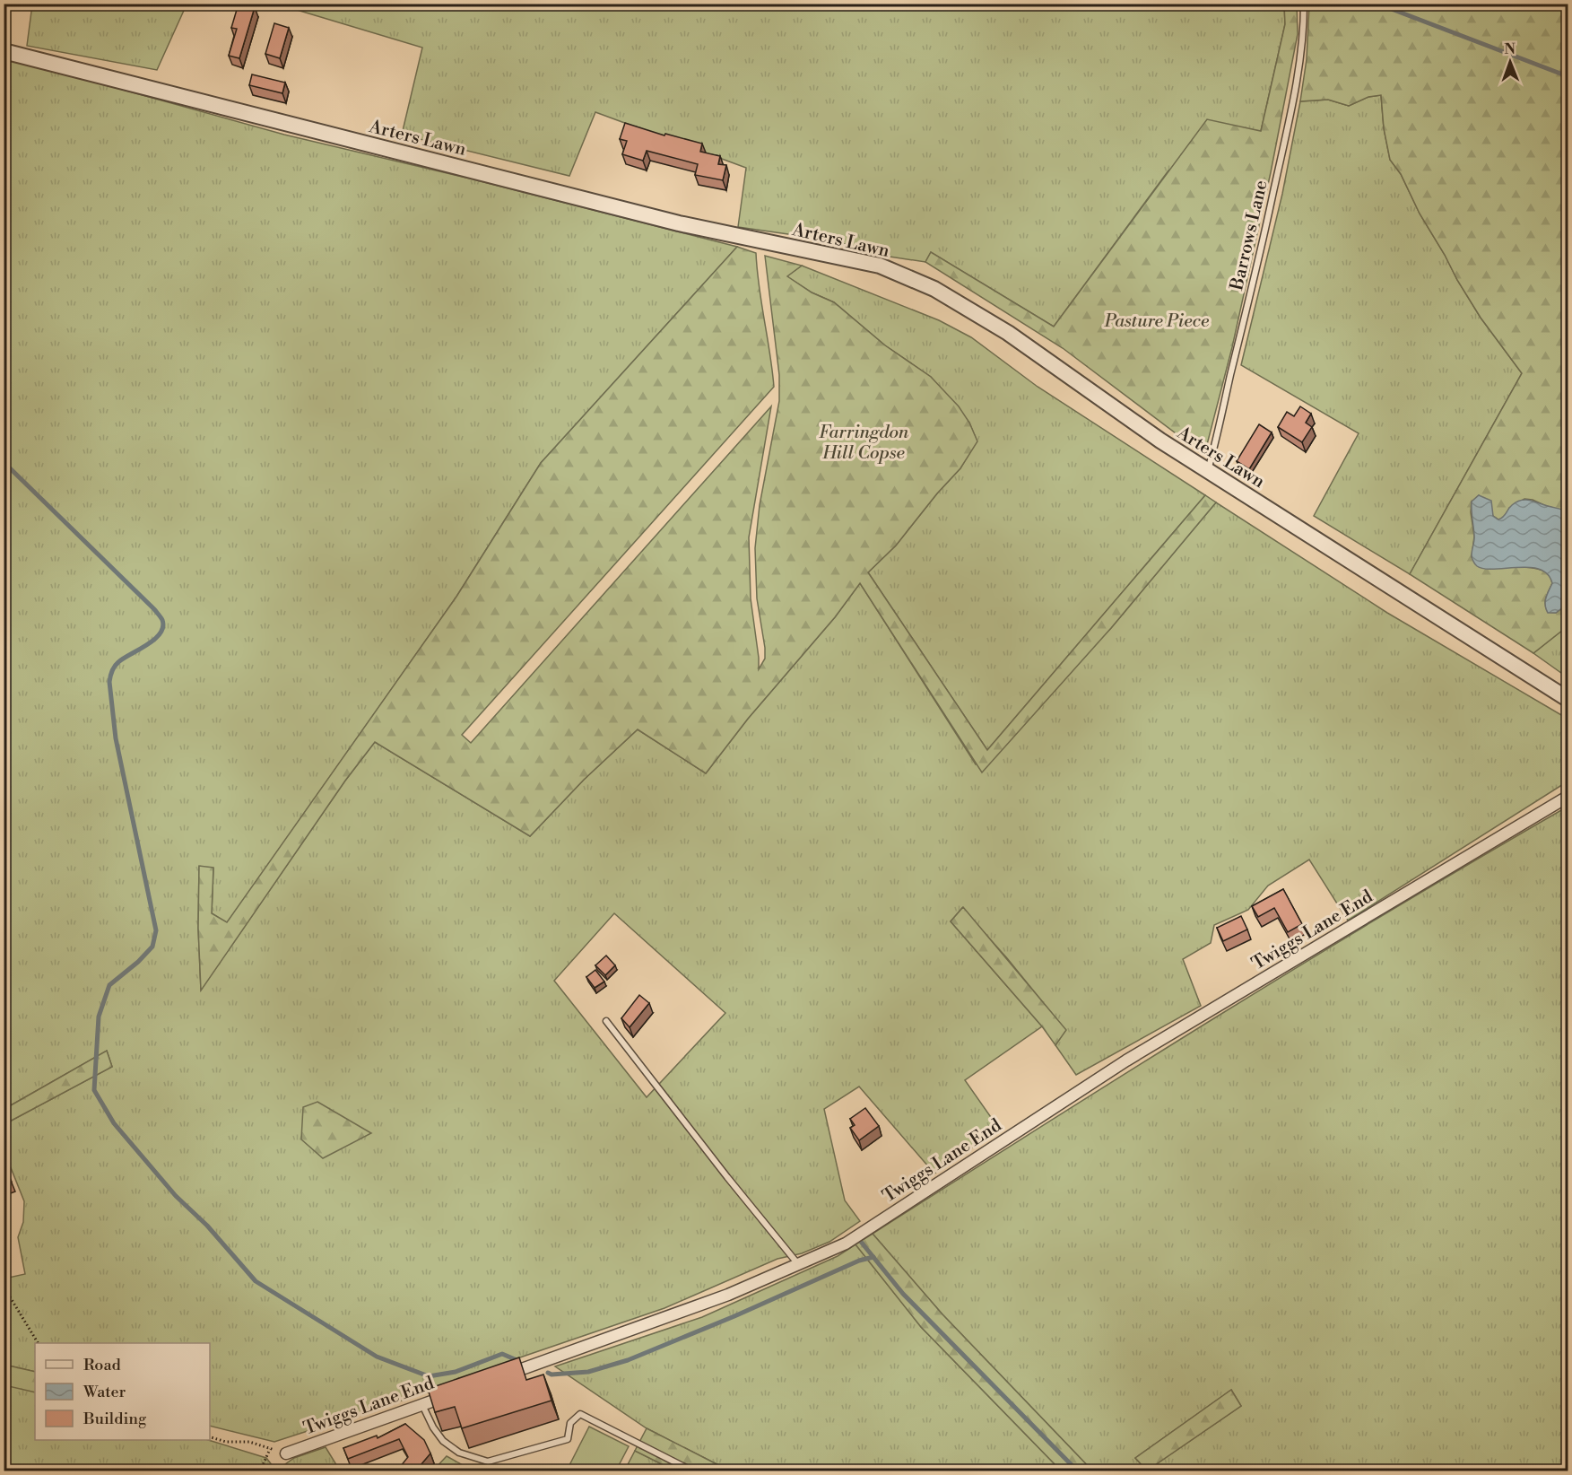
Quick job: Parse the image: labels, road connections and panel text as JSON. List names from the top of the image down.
{
  "streets": {
    "street": ["Arters Lawn", "Twiggs Lane End"],
    "lane": ["Barrows Lane"]
  },
  "crossings": [
    ["Arters Lawn", "Barrows Lane"]
  ],
  "parks": ["Pasture Piece", "Farringdon Hill Copse"],
  "legend": ["Road", "Water", "Building"],
  "north": "top"
}
